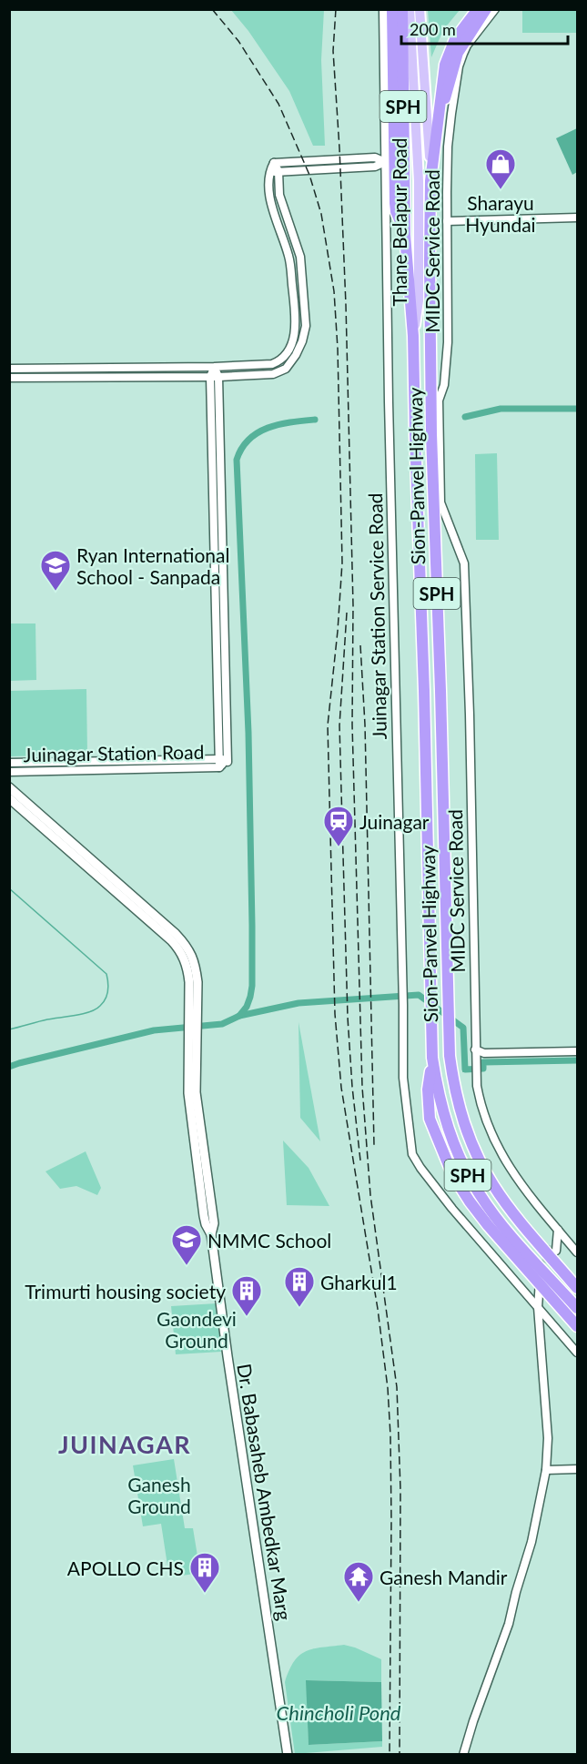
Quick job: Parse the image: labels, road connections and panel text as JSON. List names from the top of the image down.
{
  "streets": {
    "highway": ["SPH", "Sion-Panvel Highway"],
    "main road": ["Thane Belapur Road", "Dr. Babasaheb Ambedkar Marg"],
    "street": ["MIDC Service Road", "Juinagar Station Service Road", "Juinagar Station Road"]
  },
  "crossings": [
    ["SPH", "Thane Belapur Road"],
    ["SPH", "Sion-Panvel Highway"],
    ["Thane Belapur Road", "Sion-Panvel Highway"],
    ["MIDC Service Road", "Sion-Panvel Highway"]
  ],
  "districts": ["JUINAGAR"],
  "water": ["Chincholi Pond"],
  "parks": ["Gaondevi Ground", "Ganesh Ground"],
  "places": {
    "shop": ["Sharayu Hyundai"],
    "school or university": ["Ryan International School - Sanpada", "NMMC School"],
    "station": ["Juinagar"],
    "building": ["Gharkul1", "Trimurti housing society", "APOLLO CHS"],
    "temple": ["Ganesh Mandir"]
  },
  "scale_bar": "200 m"
}
